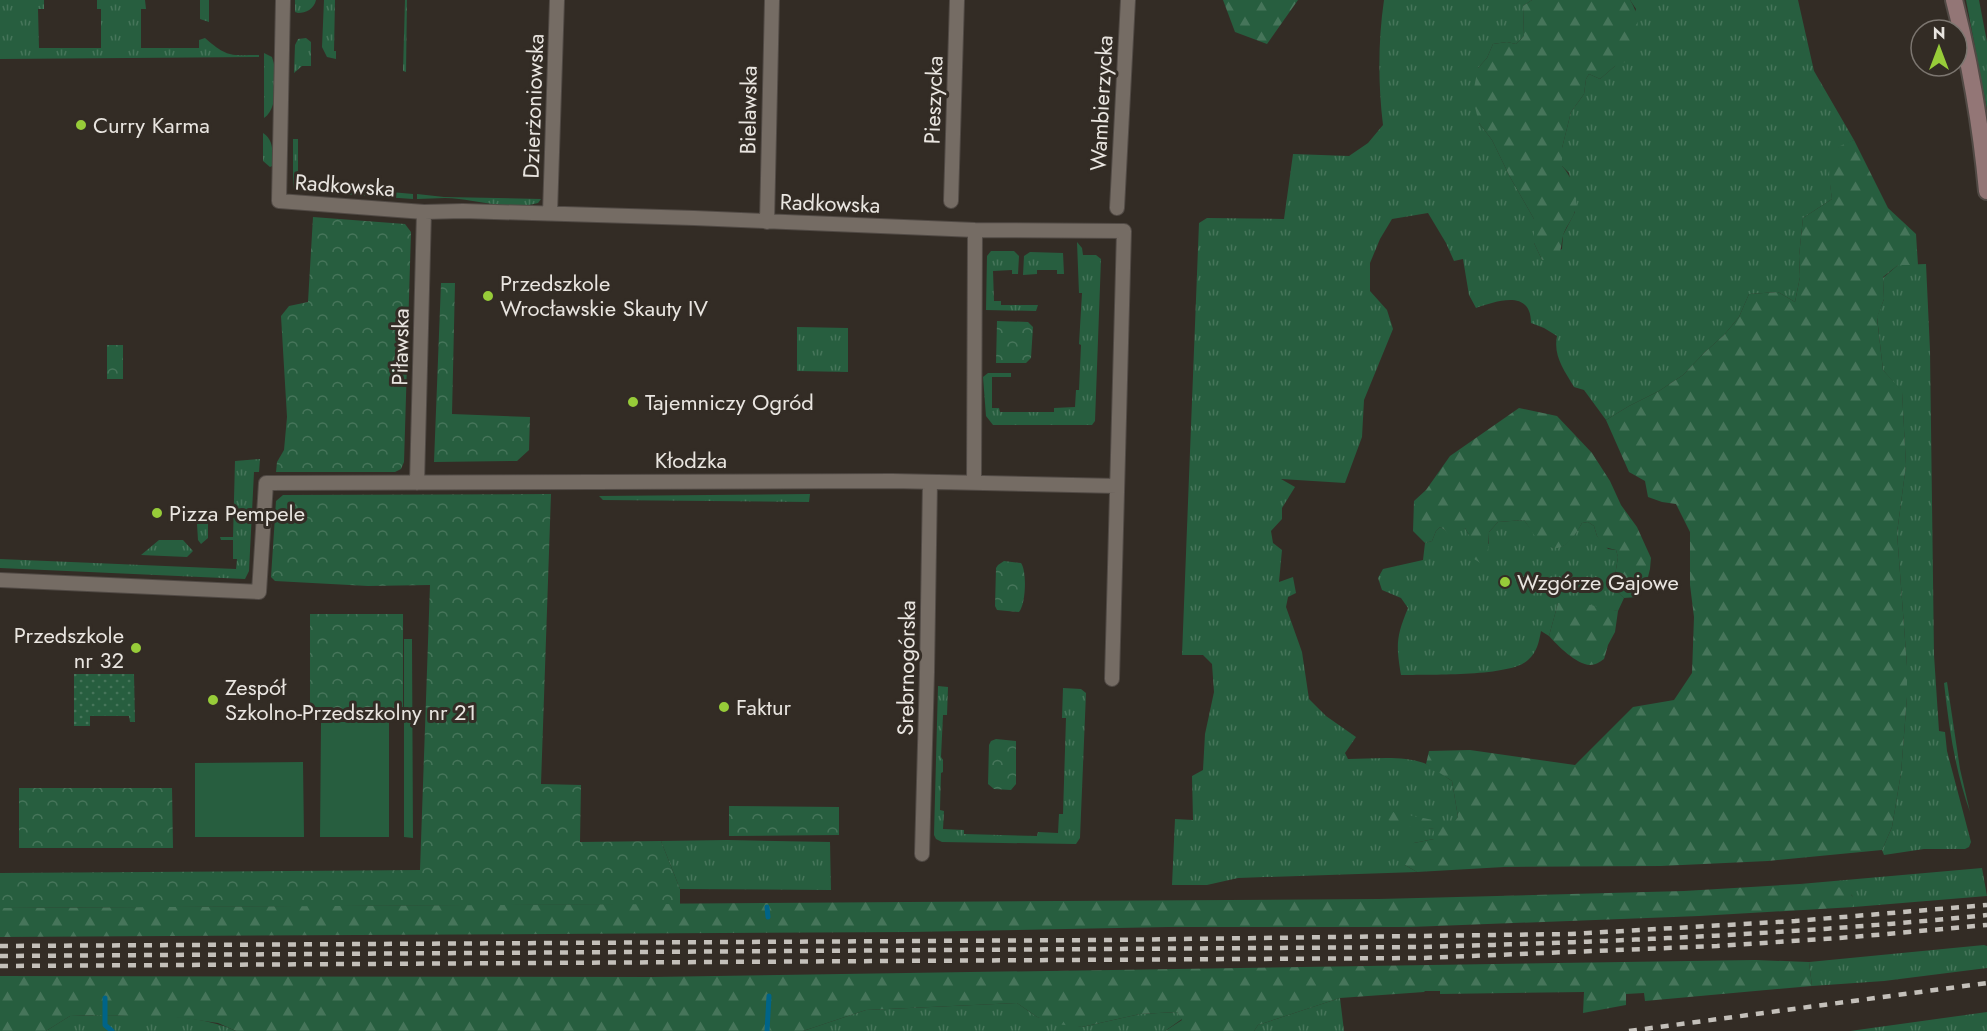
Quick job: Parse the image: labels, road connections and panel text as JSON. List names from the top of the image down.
{
  "streets": {
    "street": [
      "Pieszycka",
      "Wambierzycka",
      "Dzierżoniowska",
      "Bielawska",
      "Radkowska",
      "Piławska",
      "Kłodzka",
      "Srebrnogórska"
    ]
  },
  "crossings": [
    ["Dzierżoniowska", "Radkowska"],
    ["Bielawska", "Radkowska"],
    ["Radkowska", "Piławska"],
    ["Radkowska", "Kłodzka"],
    ["Piławska", "Kłodzka"],
    ["Kłodzka", "Srebrnogórska"]
  ],
  "places": [
    "Curry Karma",
    "Przedszkole Wrocławskie Skauty IV",
    "Tajemniczy Ogród",
    "Pizza Pempele",
    "Wzgórze Gajowe",
    "Przedszkole nr 32",
    "Zespół Szkolno-Przedszkolny nr 21",
    "Faktur"
  ],
  "north": "top"
}
